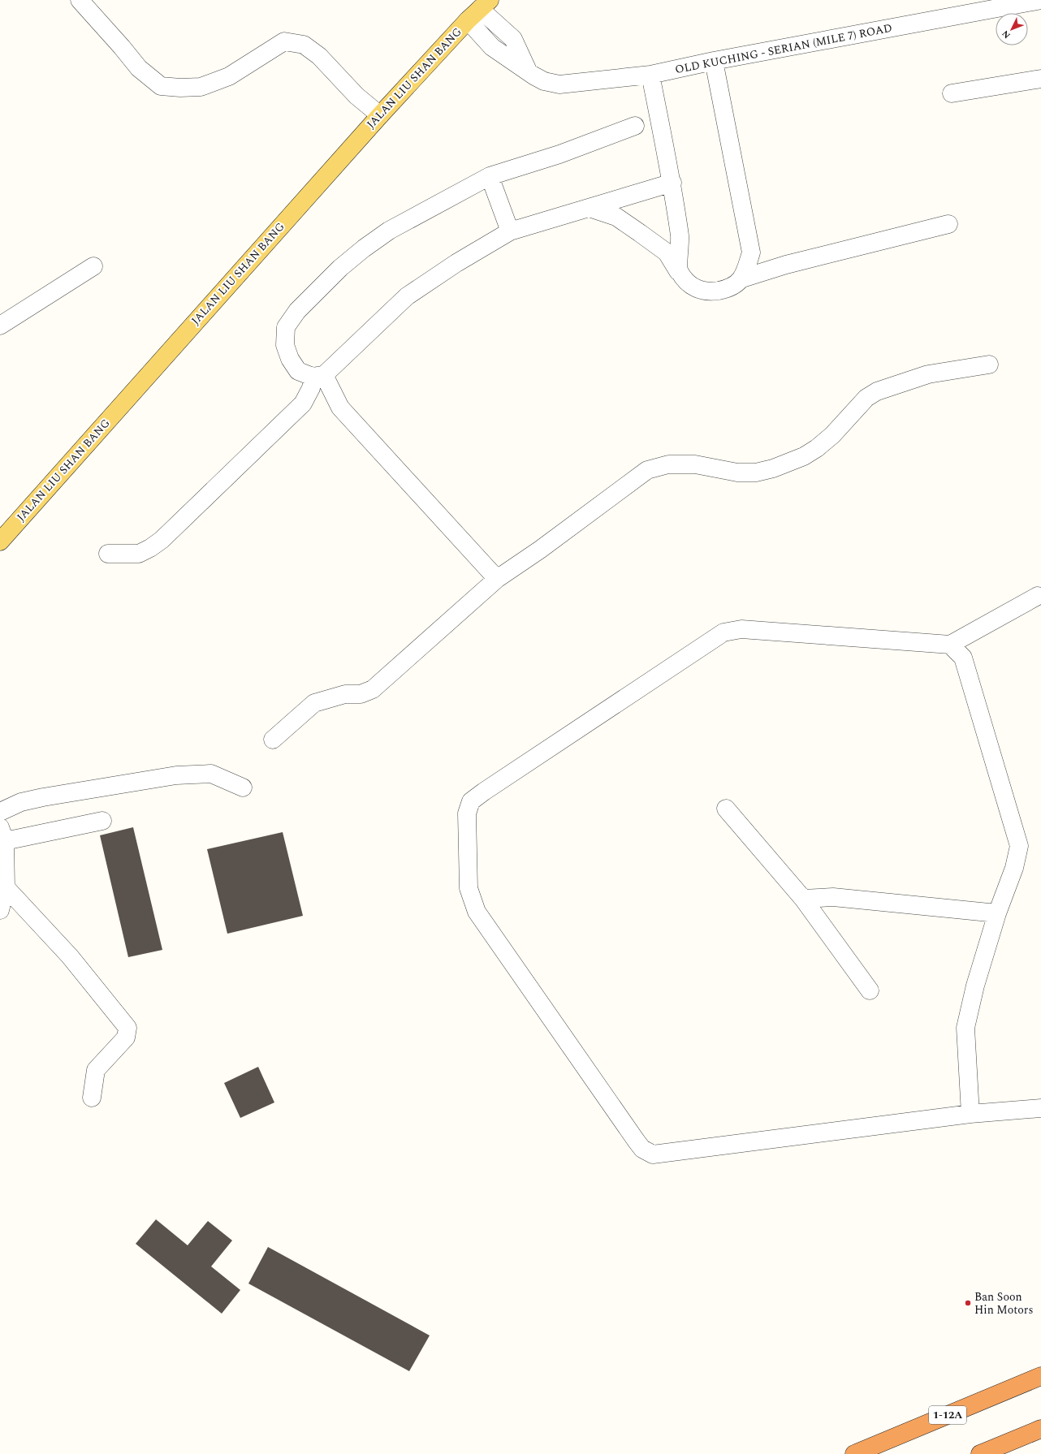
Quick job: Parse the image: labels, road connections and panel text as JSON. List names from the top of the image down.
{
  "streets": {
    "highway": ["1-12A"],
    "main road": ["JALAN LIU SHAN BANG"],
    "street": ["OLD KUCHING - SERIAN (MILE 7) ROAD"]
  },
  "crossings": [
    ["OLD KUCHING - SERIAN (MILE 7) ROAD", "JALAN LIU SHAN BANG"]
  ],
  "places": ["Ban Soon Hin Motors"],
  "north": "bottom left"
}
